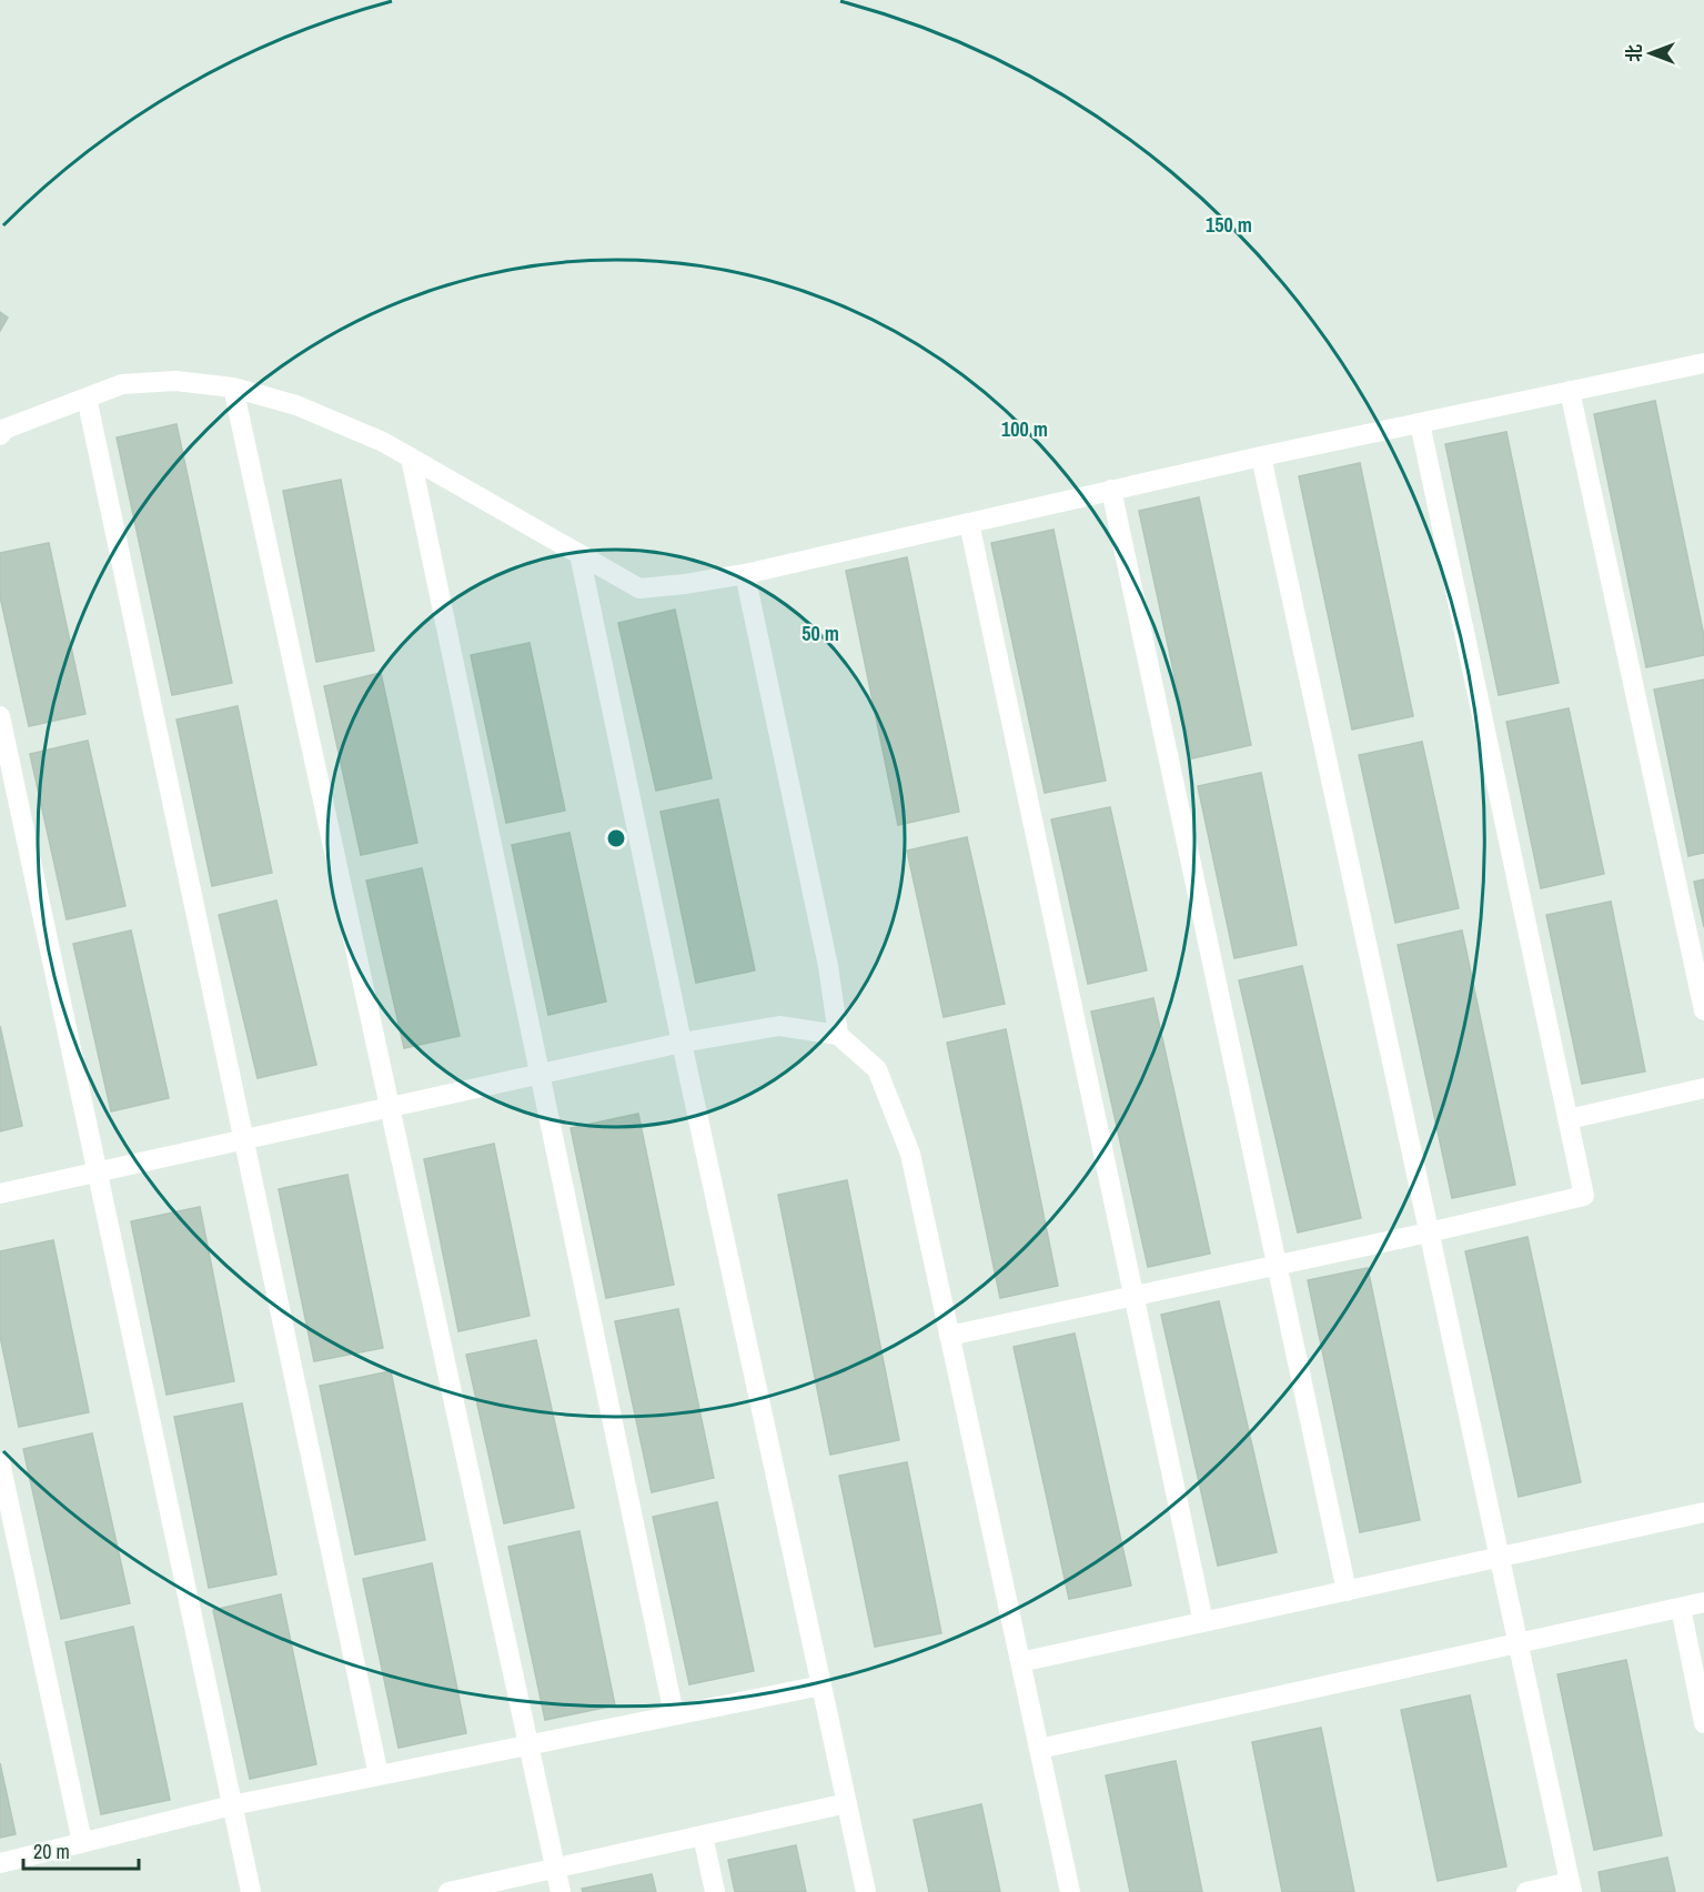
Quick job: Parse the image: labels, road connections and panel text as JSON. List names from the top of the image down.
{
  "scale_bar": "20 m",
  "north": "left",
  "rings": ["150 m", "100 m", "50 m"]
}
